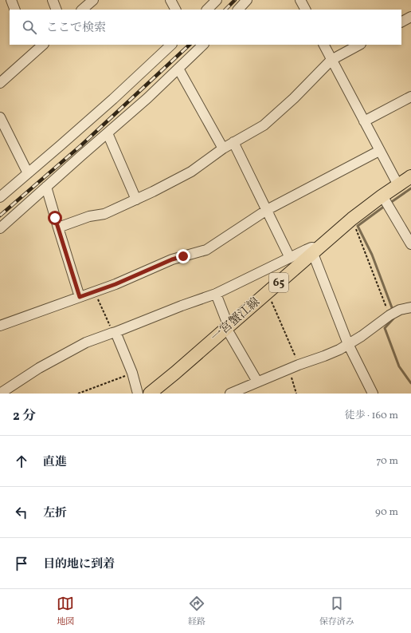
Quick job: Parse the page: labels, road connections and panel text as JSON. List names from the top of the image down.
{
  "streets": {
    "main road": ["65", "一宮蟹江線"]
  },
  "page": {
    "search": "ここで検索",
    "heading": ["2 分", "徒歩 · 160 m"],
    "list": [
      ["直進", "70 m"],
      ["左折", "90 m"],
      "目的地に到着"
    ],
    "nav": ["地図", "経路", "保存済み"]
  }
}
